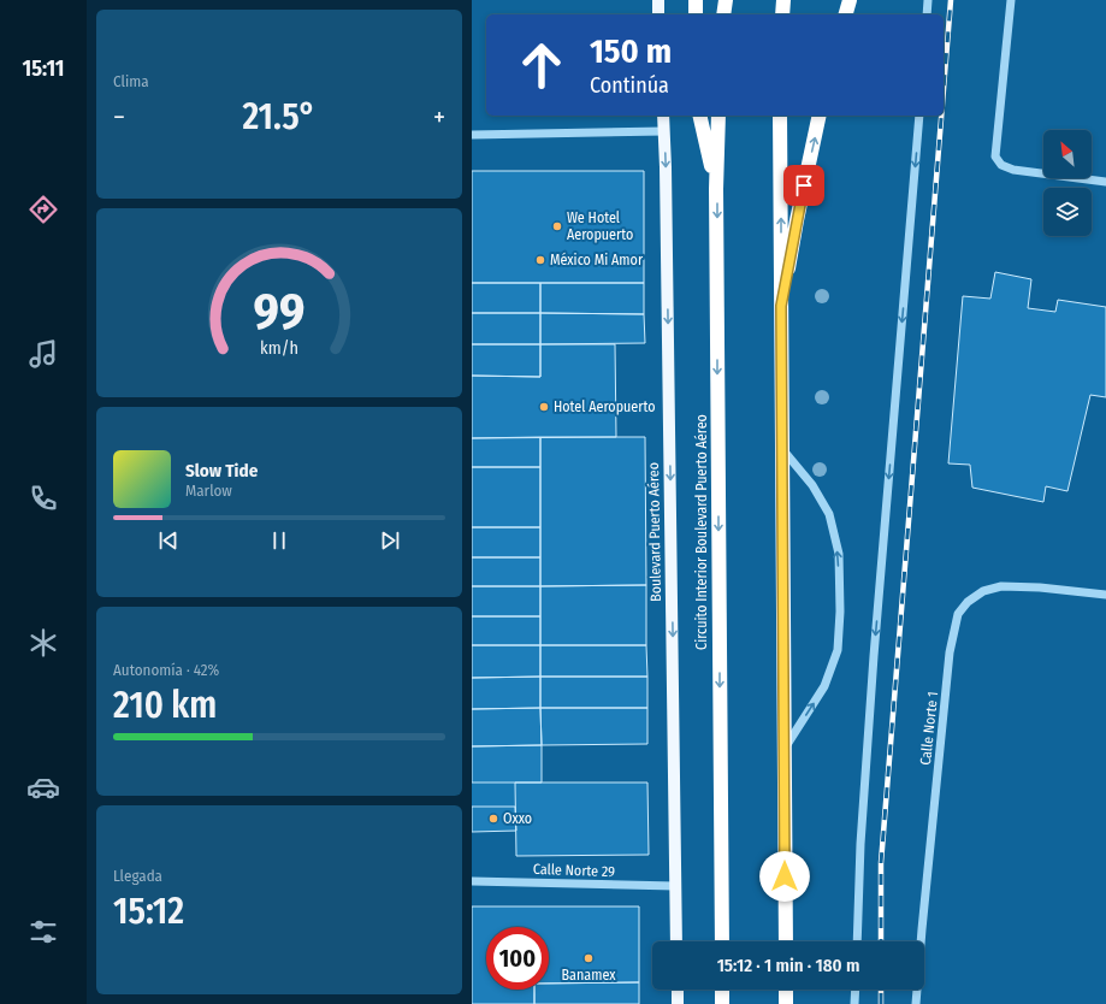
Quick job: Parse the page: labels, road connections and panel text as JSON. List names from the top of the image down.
{
  "streets": {
    "highway": ["Circuito Interior Boulevard Puerto Aéreo"],
    "main road": ["Boulevard Puerto Aéreo"],
    "street": ["Calle Norte 1", "Calle Norte 29"]
  },
  "crossings": [
    ["Boulevard Puerto Aéreo", "Calle Norte 29"]
  ],
  "one_way": ["Boulevard Puerto Aéreo"],
  "places": [
    "We Hotel Aeropuerto",
    "México Mi Amor",
    "Hotel Aeropuerto",
    "Oxxo",
    "Banamex"
  ],
  "north": "top left",
  "page": {
    "tabs": "15:11",
    "tile": [
      "Clima",
      ["Autonomía · 42%", "210 km"],
      ["Llegada", "15:12"]
    ],
    "turn": ["150 m", "Continúa"],
    "heat": ["−", "21.5°", "+"],
    "song": ["Slow Tide", "Marlow"],
    "limit": "100",
    "trip": "15:12 · 1 min · 180 m",
    "gauge": ["99", "km/h"]
  }
}
